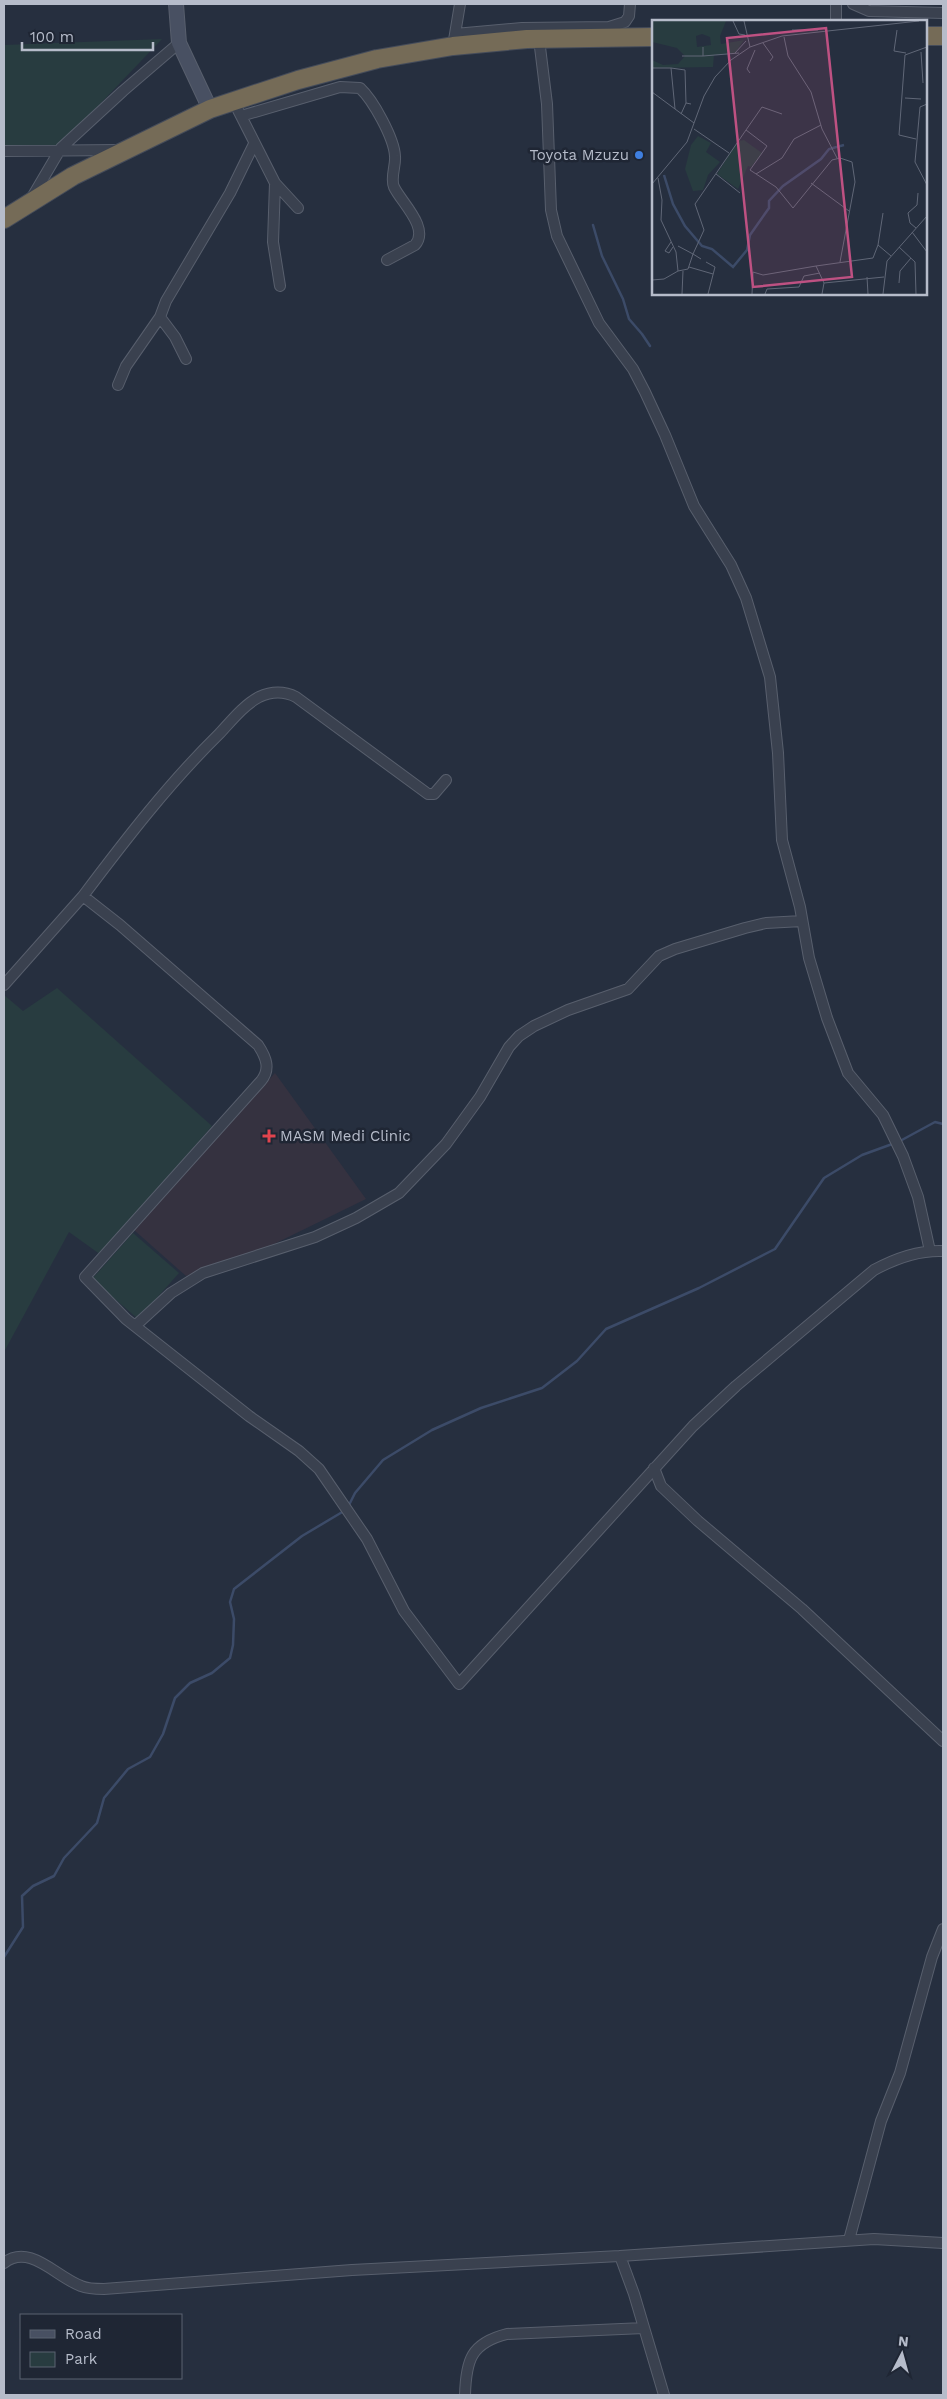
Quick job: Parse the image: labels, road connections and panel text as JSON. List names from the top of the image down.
{
  "places": {
    "other": ["Toyota Mzuzu"],
    "health": ["MASM Medi Clinic"]
  },
  "legend": ["Road", "Park"],
  "scale_bar": "100 m",
  "north": "top"
}
